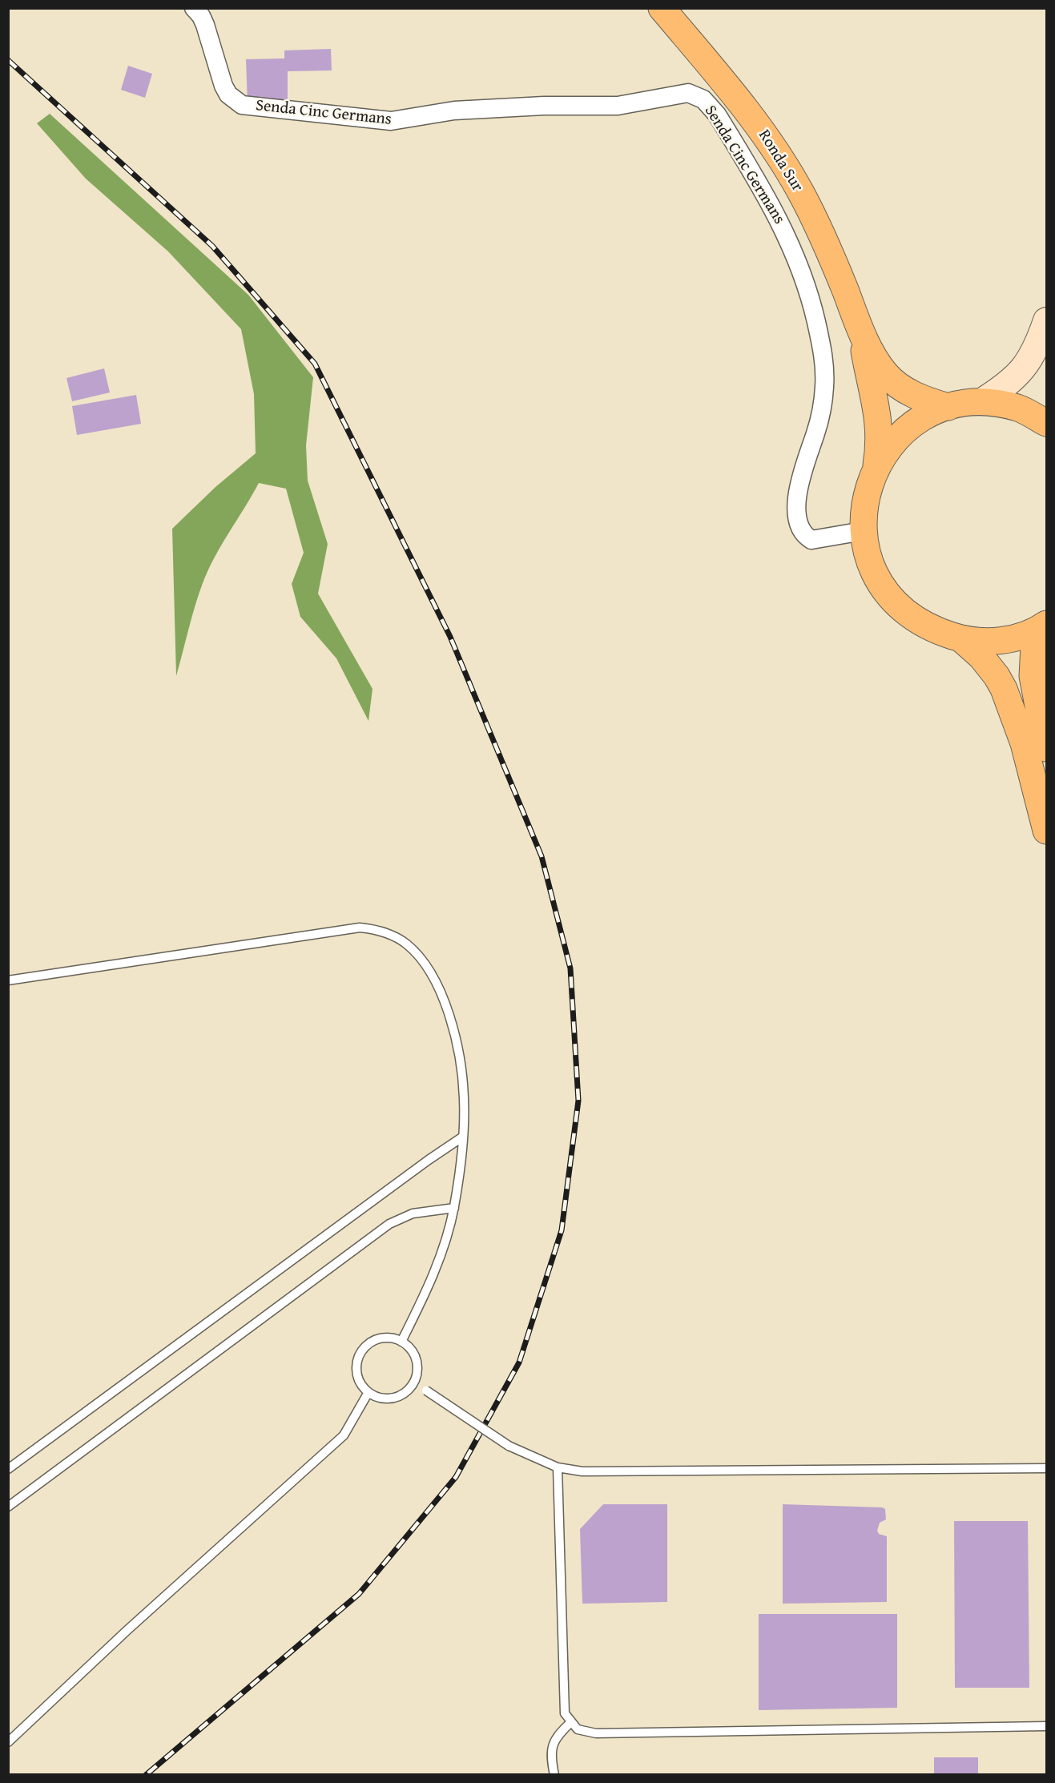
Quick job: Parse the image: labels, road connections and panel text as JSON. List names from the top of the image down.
{
  "streets": {
    "main road": ["Ronda Sur"],
    "street": ["Senda Cinc Germans"]
  }
}
